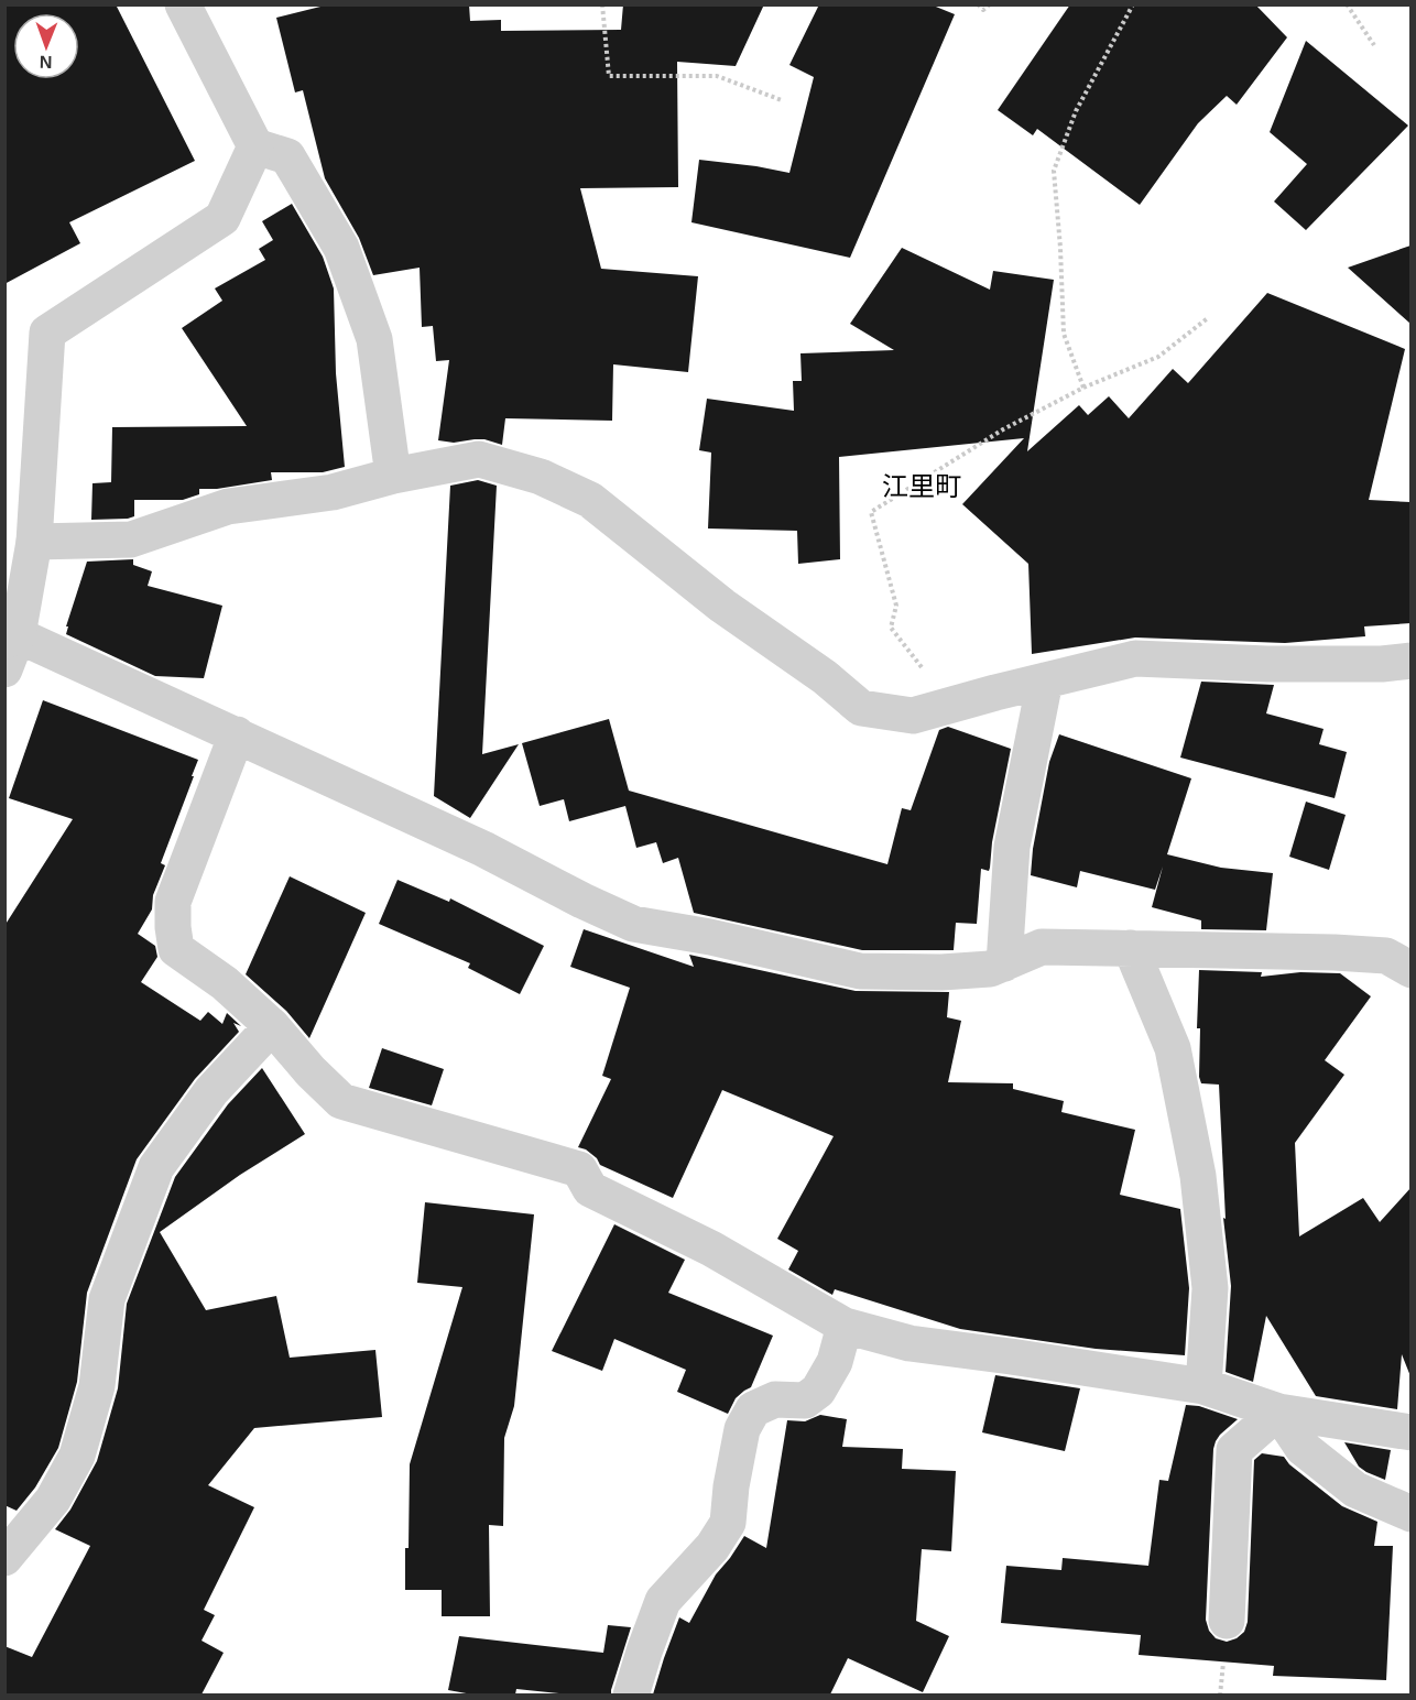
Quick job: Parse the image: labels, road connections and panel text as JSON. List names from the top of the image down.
{
  "districts": ["江里町"],
  "north": "bottom"
}
